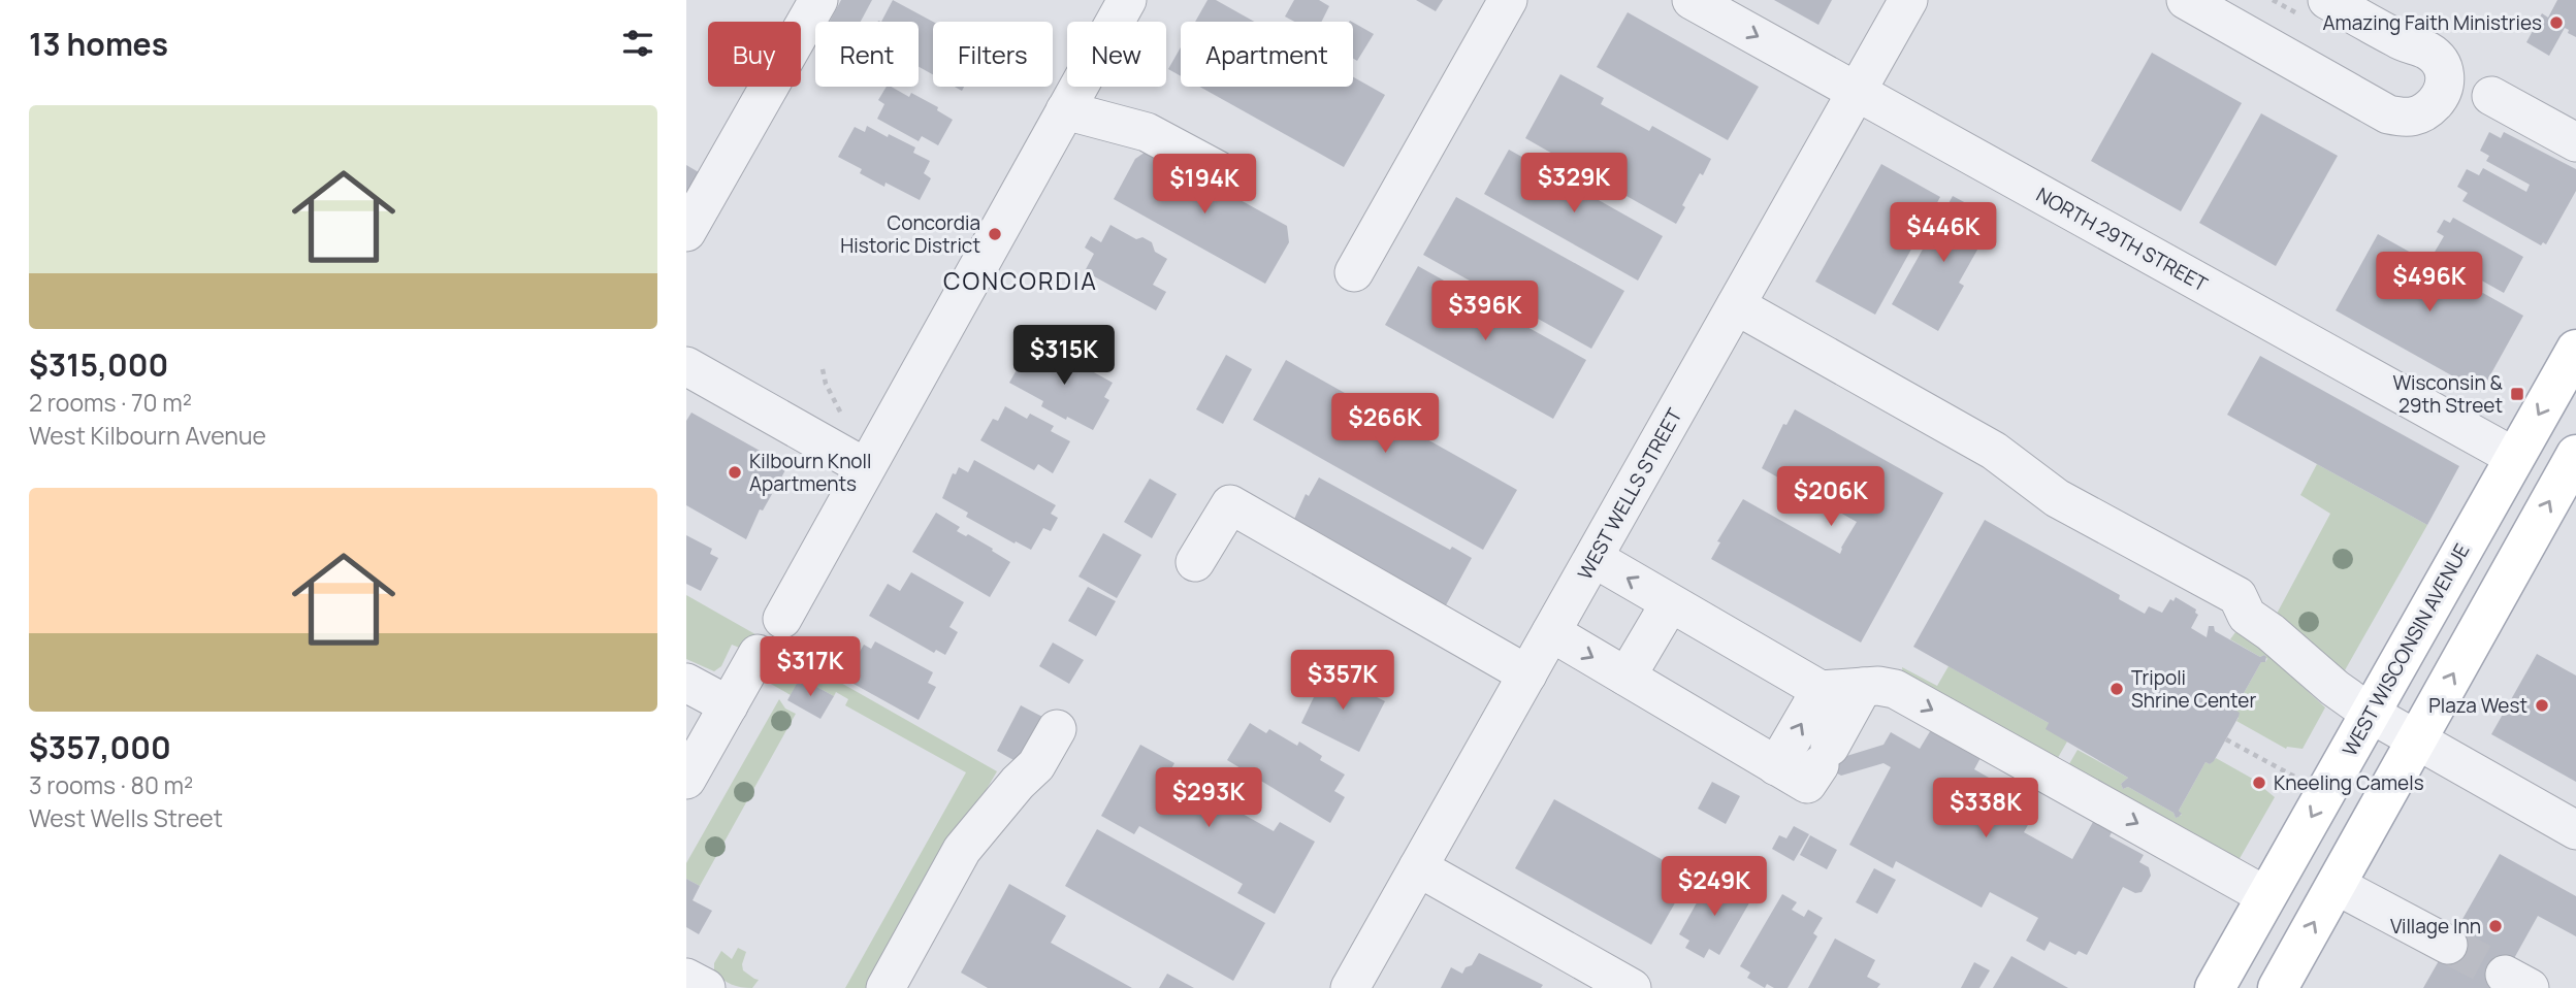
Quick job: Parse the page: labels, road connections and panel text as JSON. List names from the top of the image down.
{
  "streets": {
    "main road": ["WEST WISCONSIN AVENUE"],
    "street": ["NORTH 29TH STREET", "WEST WELLS STREET"]
  },
  "crossings": [
    ["NORTH 29TH STREET", "WEST WELLS STREET"],
    ["NORTH 29TH STREET", "WEST WISCONSIN AVENUE"]
  ],
  "districts": ["CONCORDIA"],
  "places": {
    "other": [
      "Amazing Faith Ministries",
      "Concordia Historic District",
      "Kilbourn Knoll Apartments",
      "Tripoli Shrine Center",
      "Plaza West",
      "Kneeling Camels",
      "Village Inn"
    ],
    "transit": ["Wisconsin & 29th Street"]
  },
  "page": {
    "heading": "13 homes",
    "chip": [
      "Buy",
      "Rent",
      "Filters",
      "New",
      "Apartment"
    ],
    "list": [
      {
        "name": "$315,000",
        "note": "2 rooms · 70 m² · West Kilbourn Avenue"
      },
      {
        "name": "$357,000",
        "note": "3 rooms · 80 m² · West Wells Street"
      }
    ],
    "price": [
      "$329K",
      "$194K",
      "$446K",
      "$496K",
      "$396K",
      "$315K",
      "$266K",
      "$206K",
      "$317K",
      "$357K",
      "$293K",
      "$338K",
      "$249K"
    ]
  }
}
